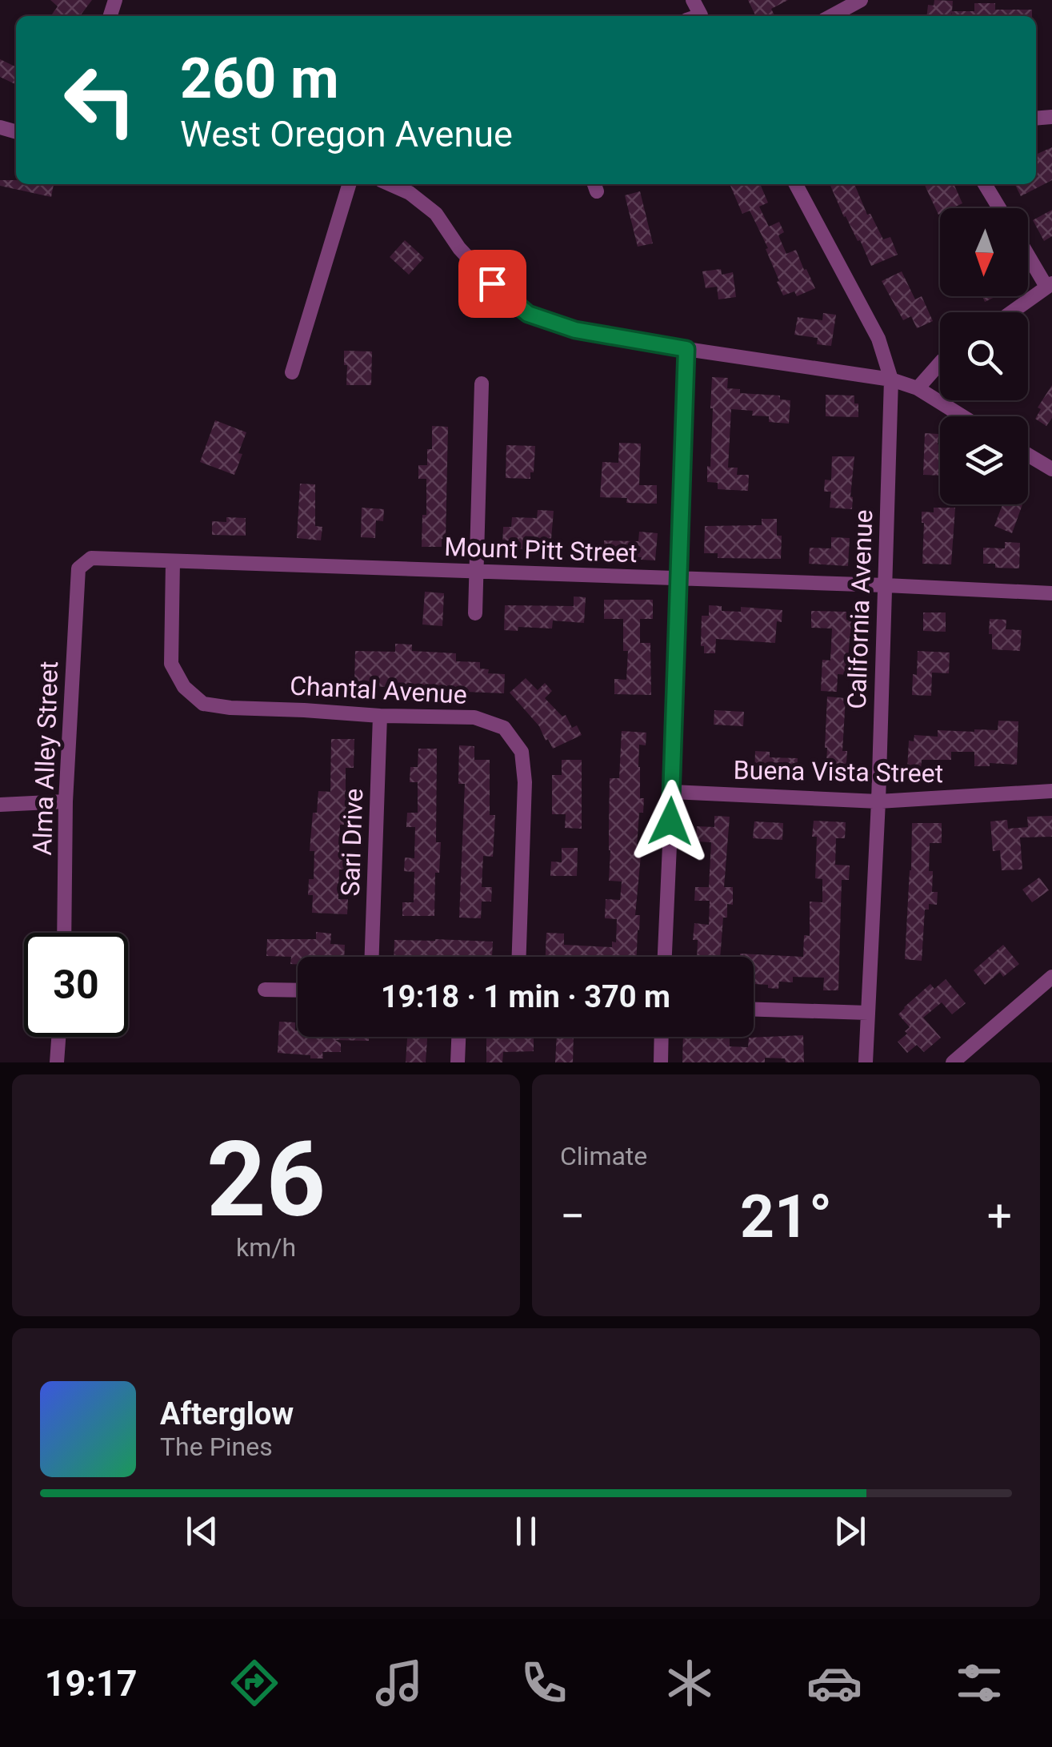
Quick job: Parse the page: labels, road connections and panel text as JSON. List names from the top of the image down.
{
  "streets": {
    "street": [
      "Mount Pitt Street",
      "California Avenue",
      "Chantal Avenue",
      "Alma Alley Street",
      "Buena Vista Street",
      "Sari Drive"
    ]
  },
  "crossings": [
    ["Mount Pitt Street", "California Avenue"],
    ["Mount Pitt Street", "Chantal Avenue"],
    ["Mount Pitt Street", "Alma Alley Street"],
    ["California Avenue", "Buena Vista Street"],
    ["Chantal Avenue", "Sari Drive"]
  ],
  "north": "bottom",
  "page": {
    "turn": ["260 m", "West Oregon Avenue"],
    "limit": "30",
    "trip": "19:18 · 1 min · 370 m",
    "tile": [
      ["26", "km/h"],
      "Climate"
    ],
    "heat": ["−", "21°", "+"],
    "song": ["Afterglow", "The Pines"],
    "tabs": "19:17"
  }
}
